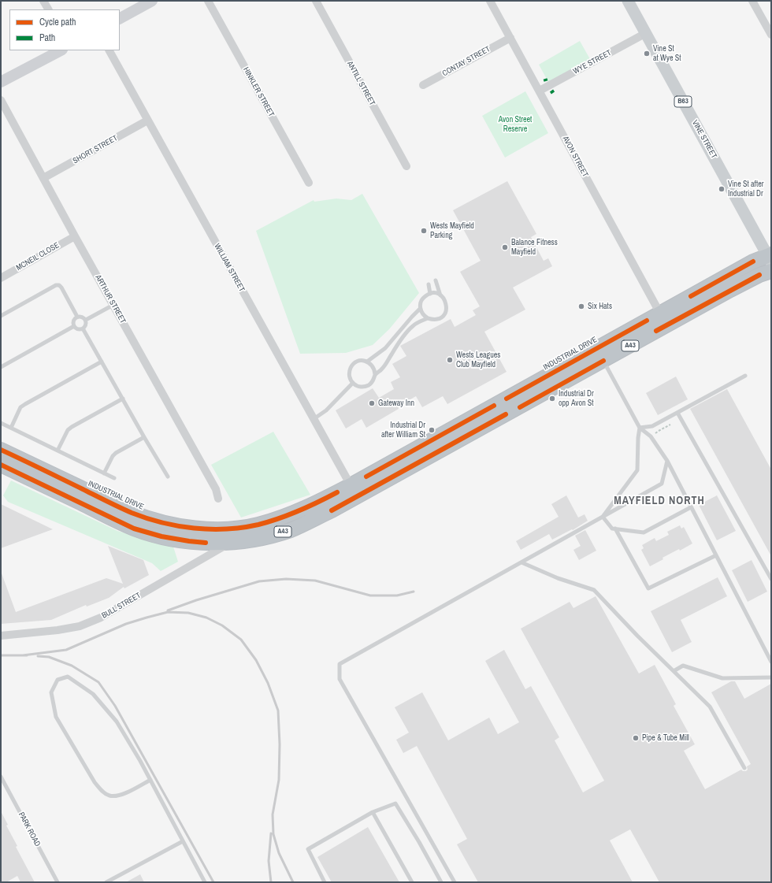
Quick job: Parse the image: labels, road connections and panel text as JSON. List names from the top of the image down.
{
  "streets": {
    "highway": ["A43", "INDUSTRIAL DRIVE"],
    "main road": ["B63", "VINE STREET"],
    "street": [
      "CONTAY STREET",
      "WYE STREET",
      "ANTILL STREET",
      "HINKLER STREET",
      "SHORT STREET",
      "AVON STREET",
      "MCNEIL CLOSE",
      "WILLIAM STREET",
      "ARTHUR STREET",
      "BULL STREET"
    ],
    "lane": ["PARK ROAD"]
  },
  "crossings": [
    ["CONTAY STREET", "AVON STREET"],
    ["WYE STREET", "VINE STREET"],
    ["WYE STREET", "AVON STREET"],
    ["VINE STREET", "INDUSTRIAL DRIVE"],
    ["SHORT STREET", "WILLIAM STREET"],
    ["SHORT STREET", "ARTHUR STREET"],
    ["AVON STREET", "INDUSTRIAL DRIVE"],
    ["MCNEIL CLOSE", "ARTHUR STREET"],
    ["WILLIAM STREET", "INDUSTRIAL DRIVE"],
    ["INDUSTRIAL DRIVE", "BULL STREET"]
  ],
  "districts": ["MAYFIELD NORTH"],
  "parks": ["Avon Street Reserve"],
  "places": [
    "Vine St at Wye St",
    "Vine St after Industrial Dr",
    "Wests Mayfield Parking",
    "Balance Fitness Mayfield",
    "Six Hats",
    "Wests Leagues Club Mayfield",
    "Industrial Dr opp Avon St",
    "Gateway Inn",
    "Industrial Dr after William St",
    "Pipe & Tube Mill"
  ],
  "legend": ["Cycle path", "Path"]
}
